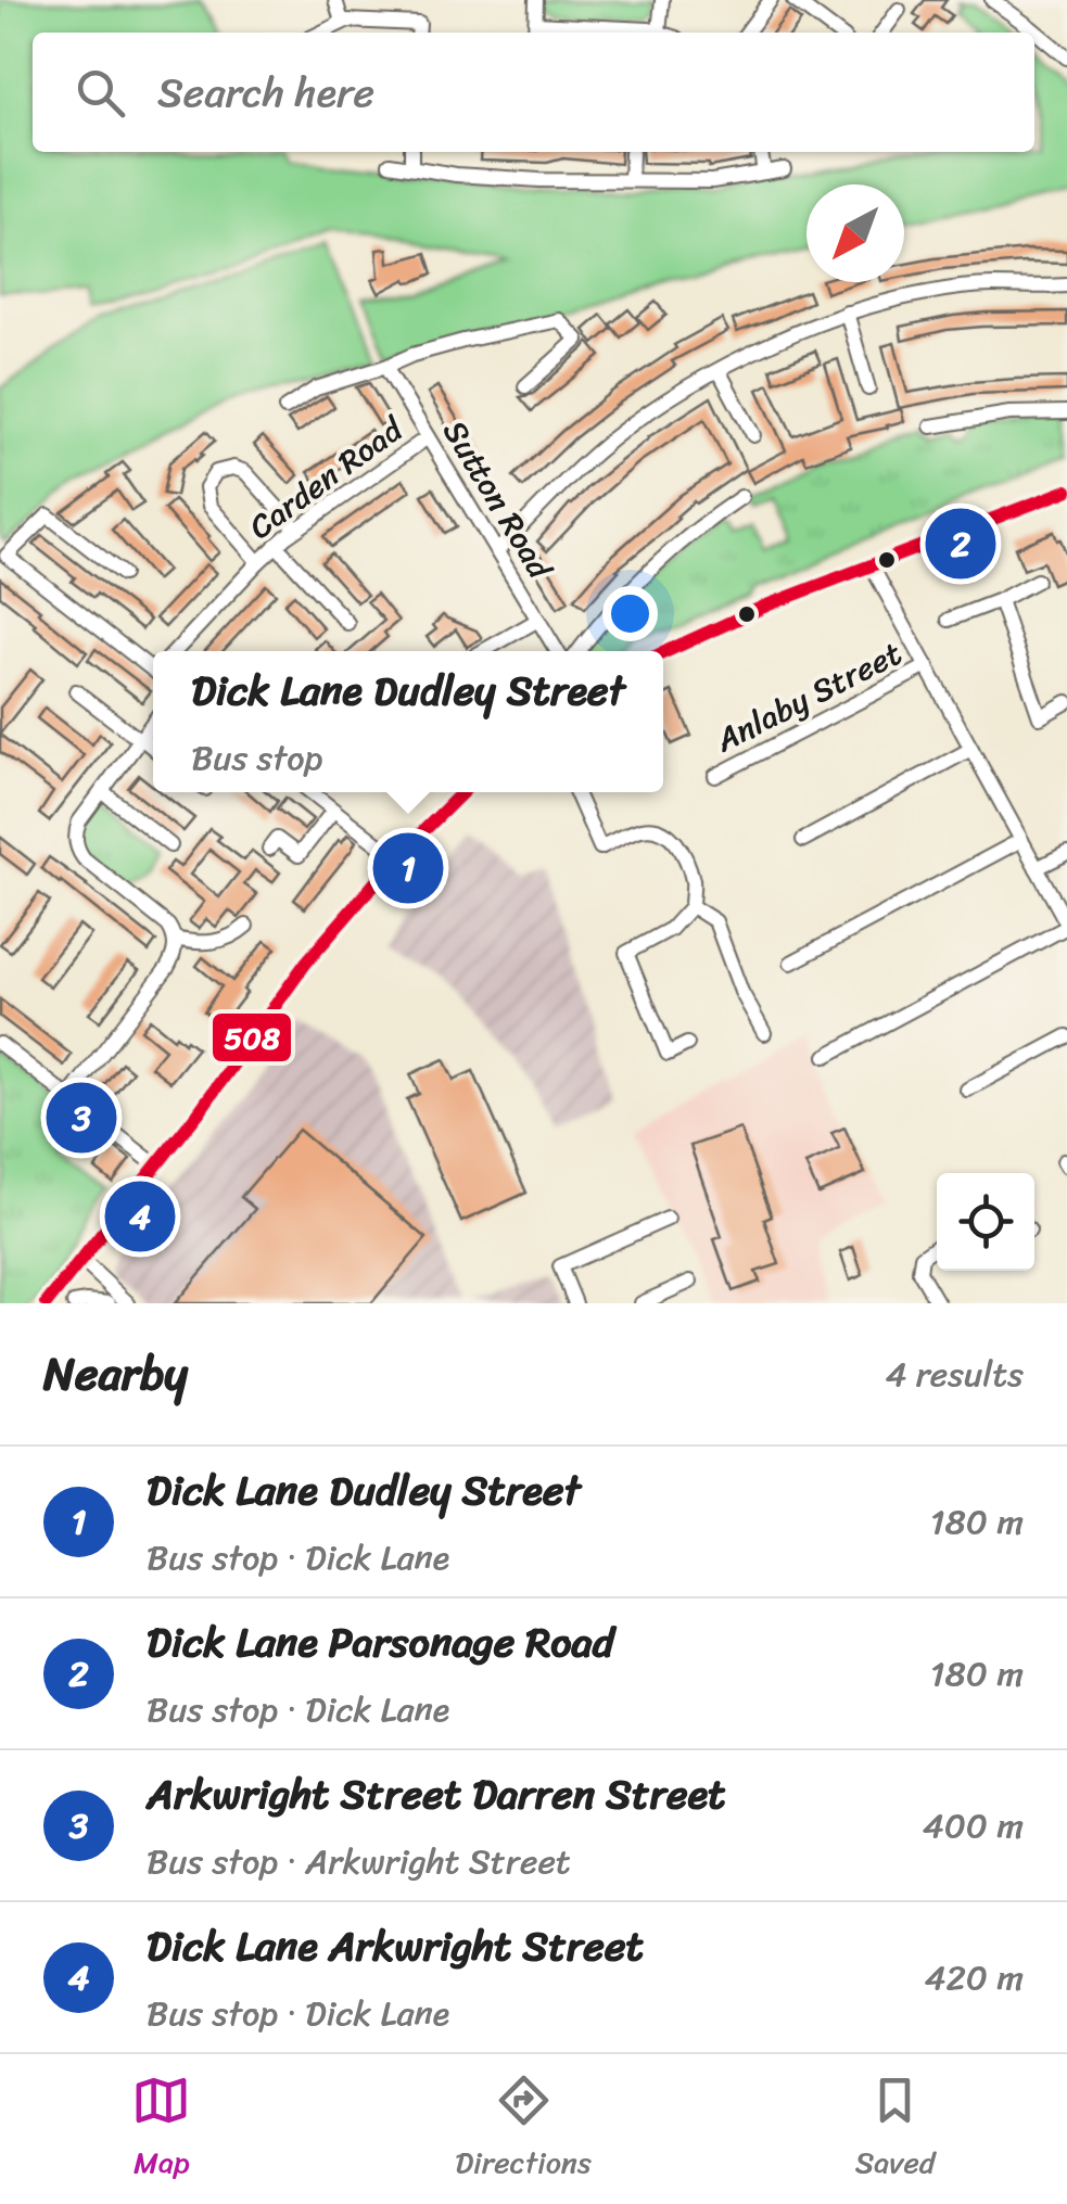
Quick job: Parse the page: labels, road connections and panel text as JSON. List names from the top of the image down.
{
  "streets": {
    "street": ["Carden Road", "Sutton Road", "Anlaby Street"]
  },
  "crossings": [
    ["Carden Road", "Sutton Road"]
  ],
  "lines": ["transit line 508"],
  "north": "bottom left",
  "page": {
    "search": "Search here",
    "pins": [
      "2",
      "1",
      "3",
      "4"
    ],
    "popup": ["Dick Lane Dudley Street", "Bus stop"],
    "heading": ["Nearby", "4 results"],
    "list": [
      {
        "mark": "1",
        "name": "Dick Lane Dudley Street",
        "note": "Bus stop · Dick Lane",
        "value": "180 m"
      },
      {
        "mark": "2",
        "name": "Dick Lane Parsonage Road",
        "note": "Bus stop · Dick Lane",
        "value": "180 m"
      },
      {
        "mark": "3",
        "name": "Arkwright Street Darren Street",
        "note": "Bus stop · Arkwright Street",
        "value": "400 m"
      },
      {
        "mark": "4",
        "name": "Dick Lane Arkwright Street",
        "note": "Bus stop · Dick Lane",
        "value": "420 m"
      }
    ],
    "nav": ["Map", "Directions", "Saved"]
  }
}
